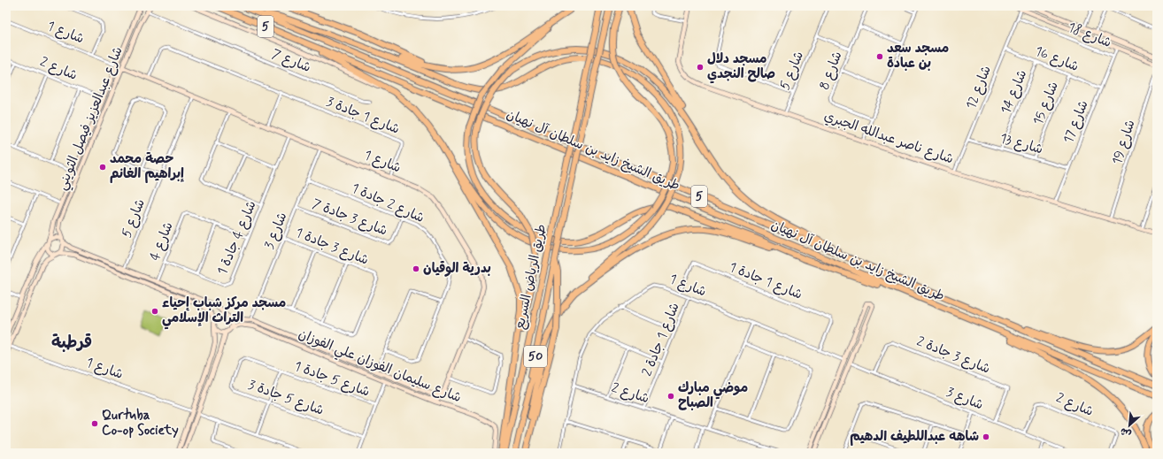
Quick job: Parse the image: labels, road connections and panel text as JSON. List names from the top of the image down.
{
  "streets": {
    "highway": [
      "5",
      "طريق الشيخ زايد بن سلطان آل نهيان",
      "طريق الرياض السريع",
      "50"
    ],
    "street": [
      "شارع 1",
      "شارع 18",
      "شارع 16",
      "شارع 7",
      "شارع 2",
      "شارع 5",
      "شارع 8",
      "شارع 12",
      "شارع 14",
      "شارع 15",
      "شارع 1 جادة 3",
      "شارع عبدالعزيز فيصل الثويني",
      "شارع 17",
      "شارع ناصر عبدالله الجبري",
      "شارع 19",
      "شارع 13",
      "شارع 2 جادة 1",
      "شارع 3 جادة 7",
      "شارع 3",
      "شارع 4 جادة 1",
      "شارع 4",
      "شارع 3 جادة 1",
      "شارع 1 جادة 1",
      "شارع 1 جادة 2",
      "شارع 3 جادة 2",
      "شارع سليمان الفوزان علي الفوزان",
      "شارع 5 جادة 1",
      "شارع 5 جادة 3"
    ]
  },
  "crossings": [
    ["شارع 1", "شارع 2"],
    ["شارع 1", "شارع 5"],
    ["شارع 1", "شارع 1 جادة 3"],
    ["شارع 1", "شارع عبدالعزيز فيصل الثويني"],
    ["شارع 1", "شارع 3"],
    ["شارع 1", "شارع 4 جادة 1"],
    ["شارع 1", "شارع 1 جادة 1"],
    ["شارع 1", "شارع 1 جادة 2"],
    ["شارع 18", "شارع 12"],
    ["شارع 18", "شارع 17"],
    ["شارع 16", "شارع 12"],
    ["شارع 16", "شارع 14"],
    ["شارع 16", "شارع 15"],
    ["شارع 16", "شارع 17"],
    ["شارع 7", "شارع عبدالعزيز فيصل الثويني"],
    ["شارع 2", "شارع عبدالعزيز فيصل الثويني"],
    ["شارع 2", "شارع 3"],
    ["شارع 2", "شارع 1 جادة 2"],
    ["شارع 5", "شارع ناصر عبدالله الجبري"],
    ["شارع 12", "شارع ناصر عبدالله الجبري"],
    ["شارع 12", "شارع 13"],
    ["شارع 14", "شارع 13"],
    ["شارع 15", "شارع 13"],
    ["شارع 17", "شارع ناصر عبدالله الجبري"],
    ["شارع 17", "شارع 13"],
    ["شارع ناصر عبدالله الجبري", "شارع 19"],
    ["شارع 2 جادة 1", "شارع 3 جادة 7"],
    ["شارع 2 جادة 1", "شارع 3"],
    ["شارع 3 جادة 7", "شارع 3"],
    ["شارع 3", "شارع 3 جادة 1"],
    ["شارع 3", "شارع 3 جادة 2"],
    ["شارع 3", "شارع سليمان الفوزان علي الفوزان"],
    ["شارع 4 جادة 1", "شارع 4"],
    ["شارع 5 جادة 1", "شارع 5 جادة 3"]
  ],
  "districts": ["قرطبة"],
  "places": [
    "مسجد سعد بن عبادة",
    "مسجد دلال صالح النجدي",
    "حصة محمد إبراهيم الغانم",
    "بدرية الوقيان",
    "مسجد مركز شباب إحياء التراث الإسلامي",
    "موضي مبارك الصباح",
    "Qurtuba Co-op Society",
    "شاهه عبداللطيف الدهيم"
  ],
  "north": "bottom left"
}
